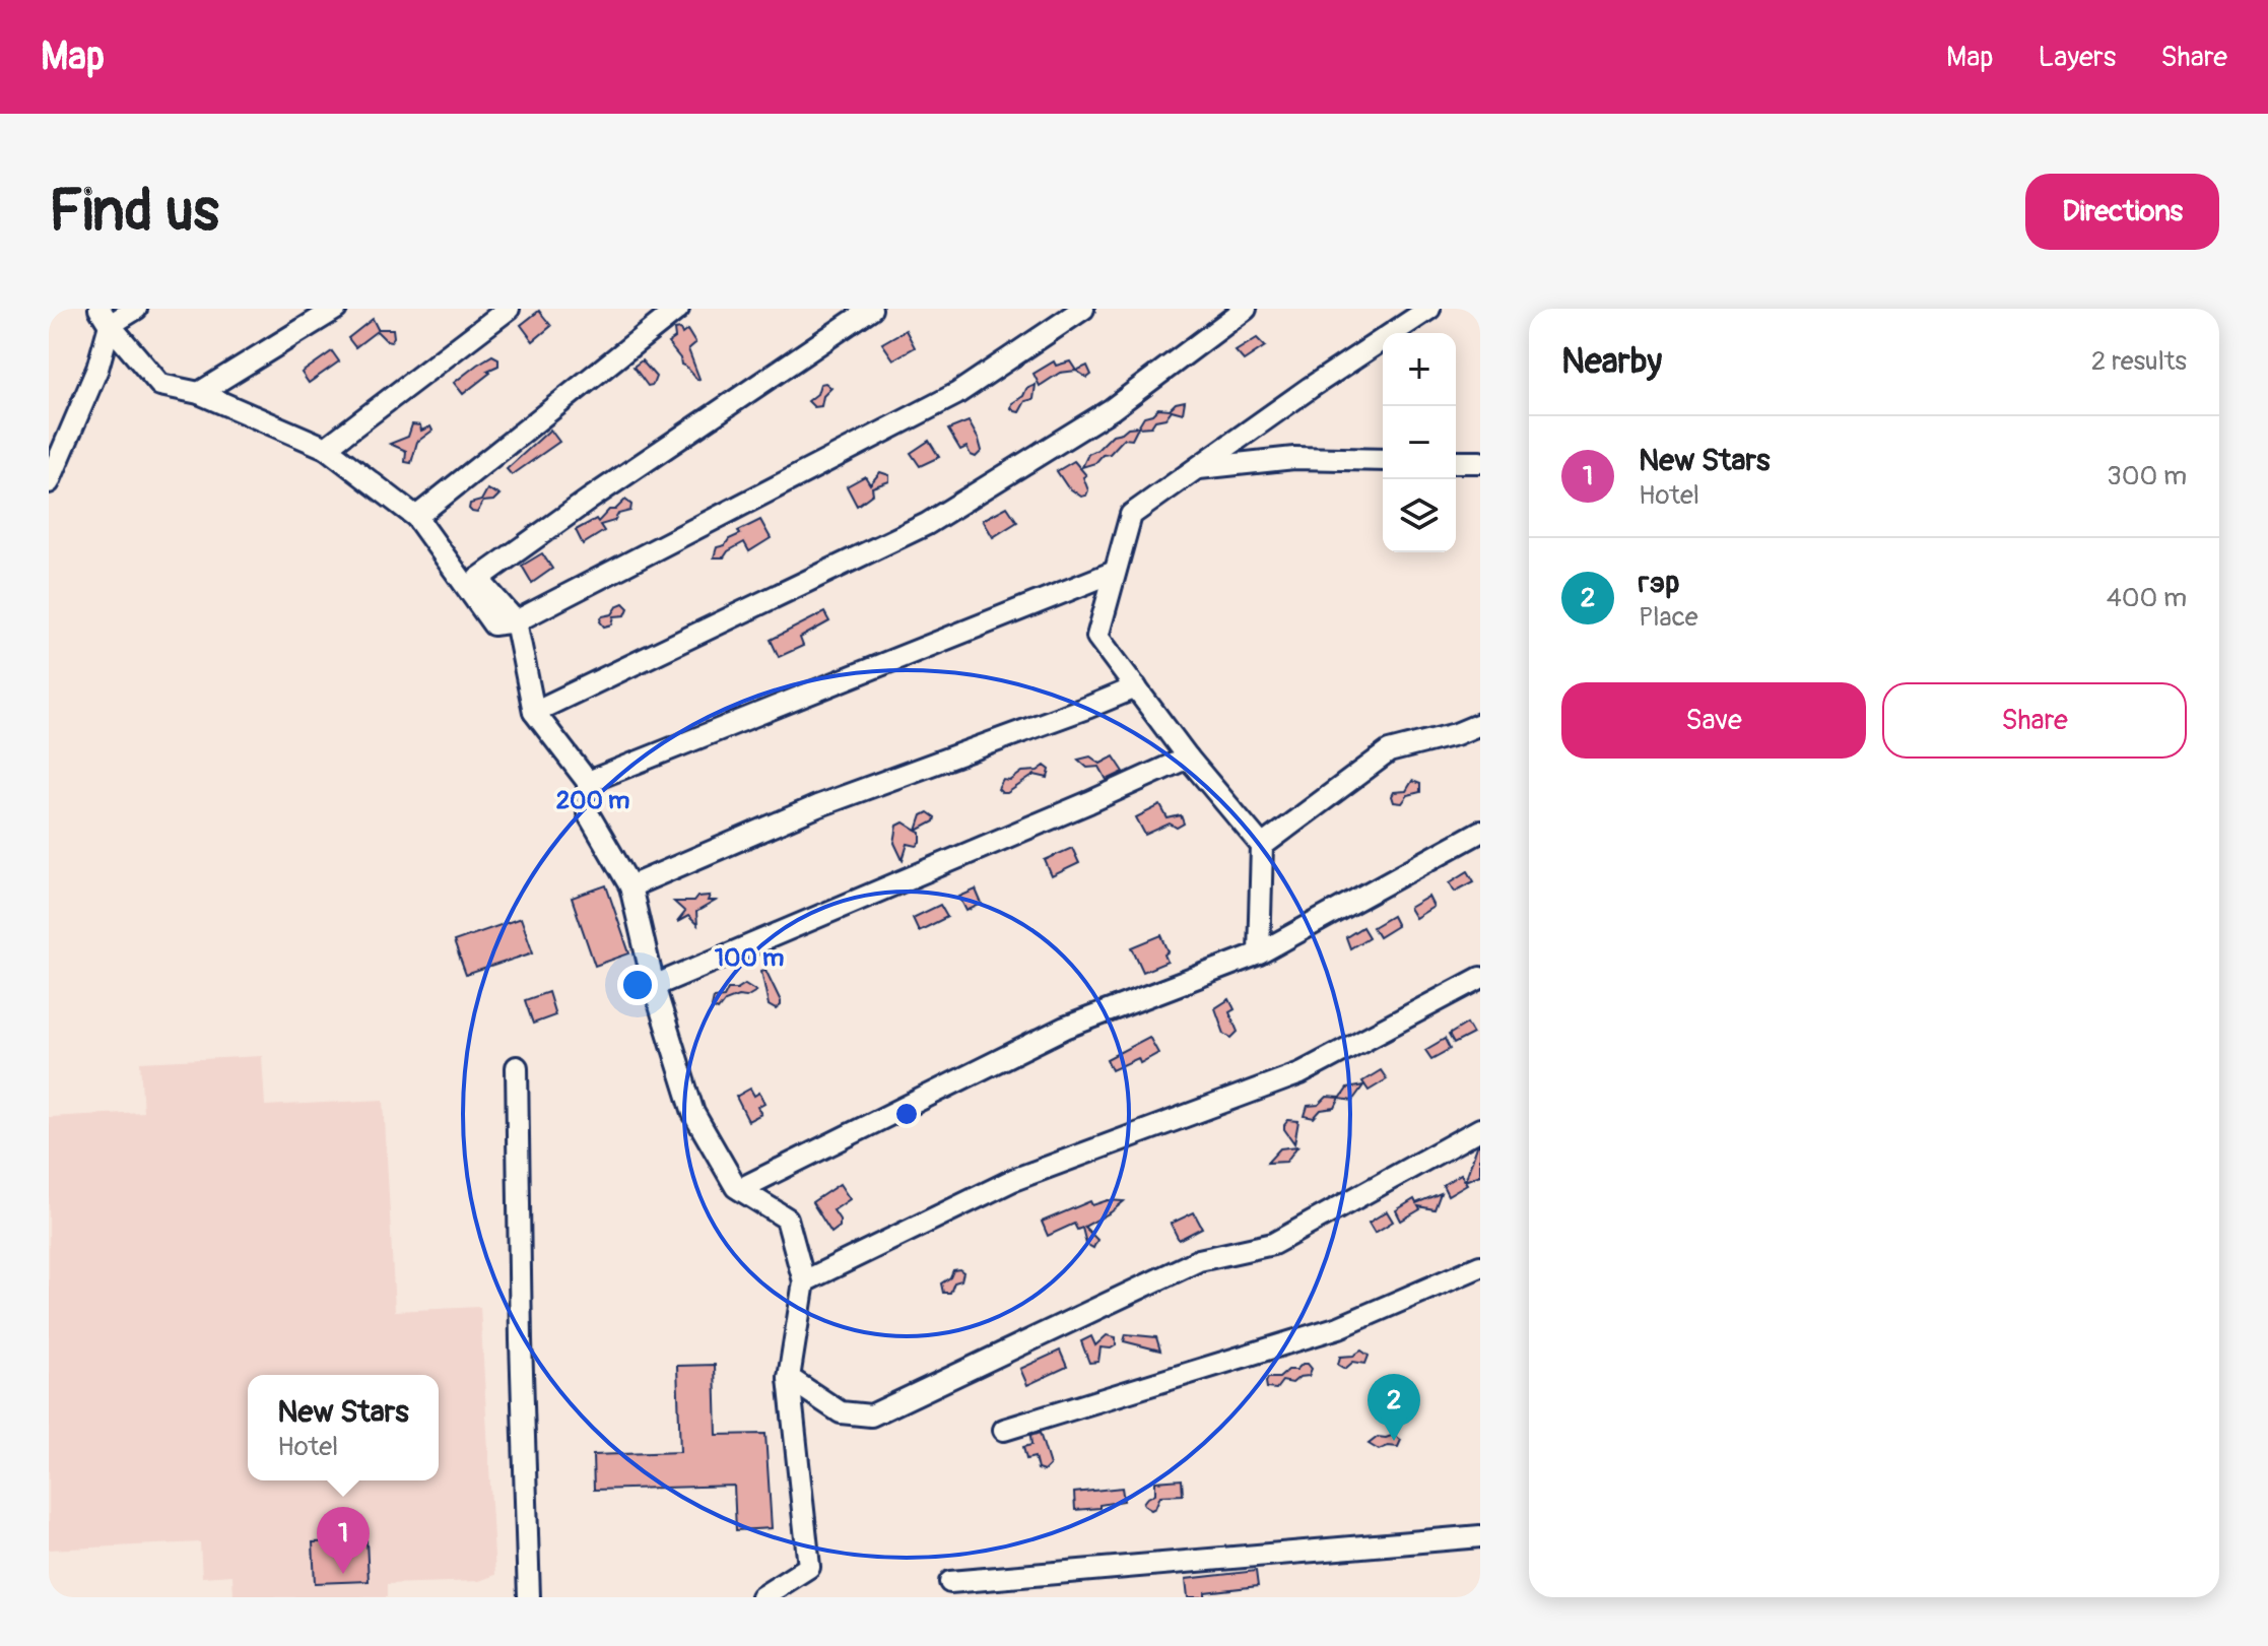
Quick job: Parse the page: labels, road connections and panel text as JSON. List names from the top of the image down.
{
  "page": {
    "header": "Map",
    "nav": ["Map", "Layers", "Share"],
    "buttons": [
      "Directions",
      ["Save", "Share"]
    ],
    "title": "Find us",
    "heading": ["Nearby", "2 results"],
    "map_buttons": ["+", "−"],
    "list": [
      {
        "mark": "1",
        "name": "New Stars",
        "note": "Hotel",
        "value": "300 m"
      },
      {
        "mark": "2",
        "name": "гэр",
        "note": "Place",
        "value": "400 m"
      }
    ],
    "pins": ["2", "1"],
    "popup": ["New Stars", "Hotel"]
  },
  "rings": ["200 m", "100 m"]
}
